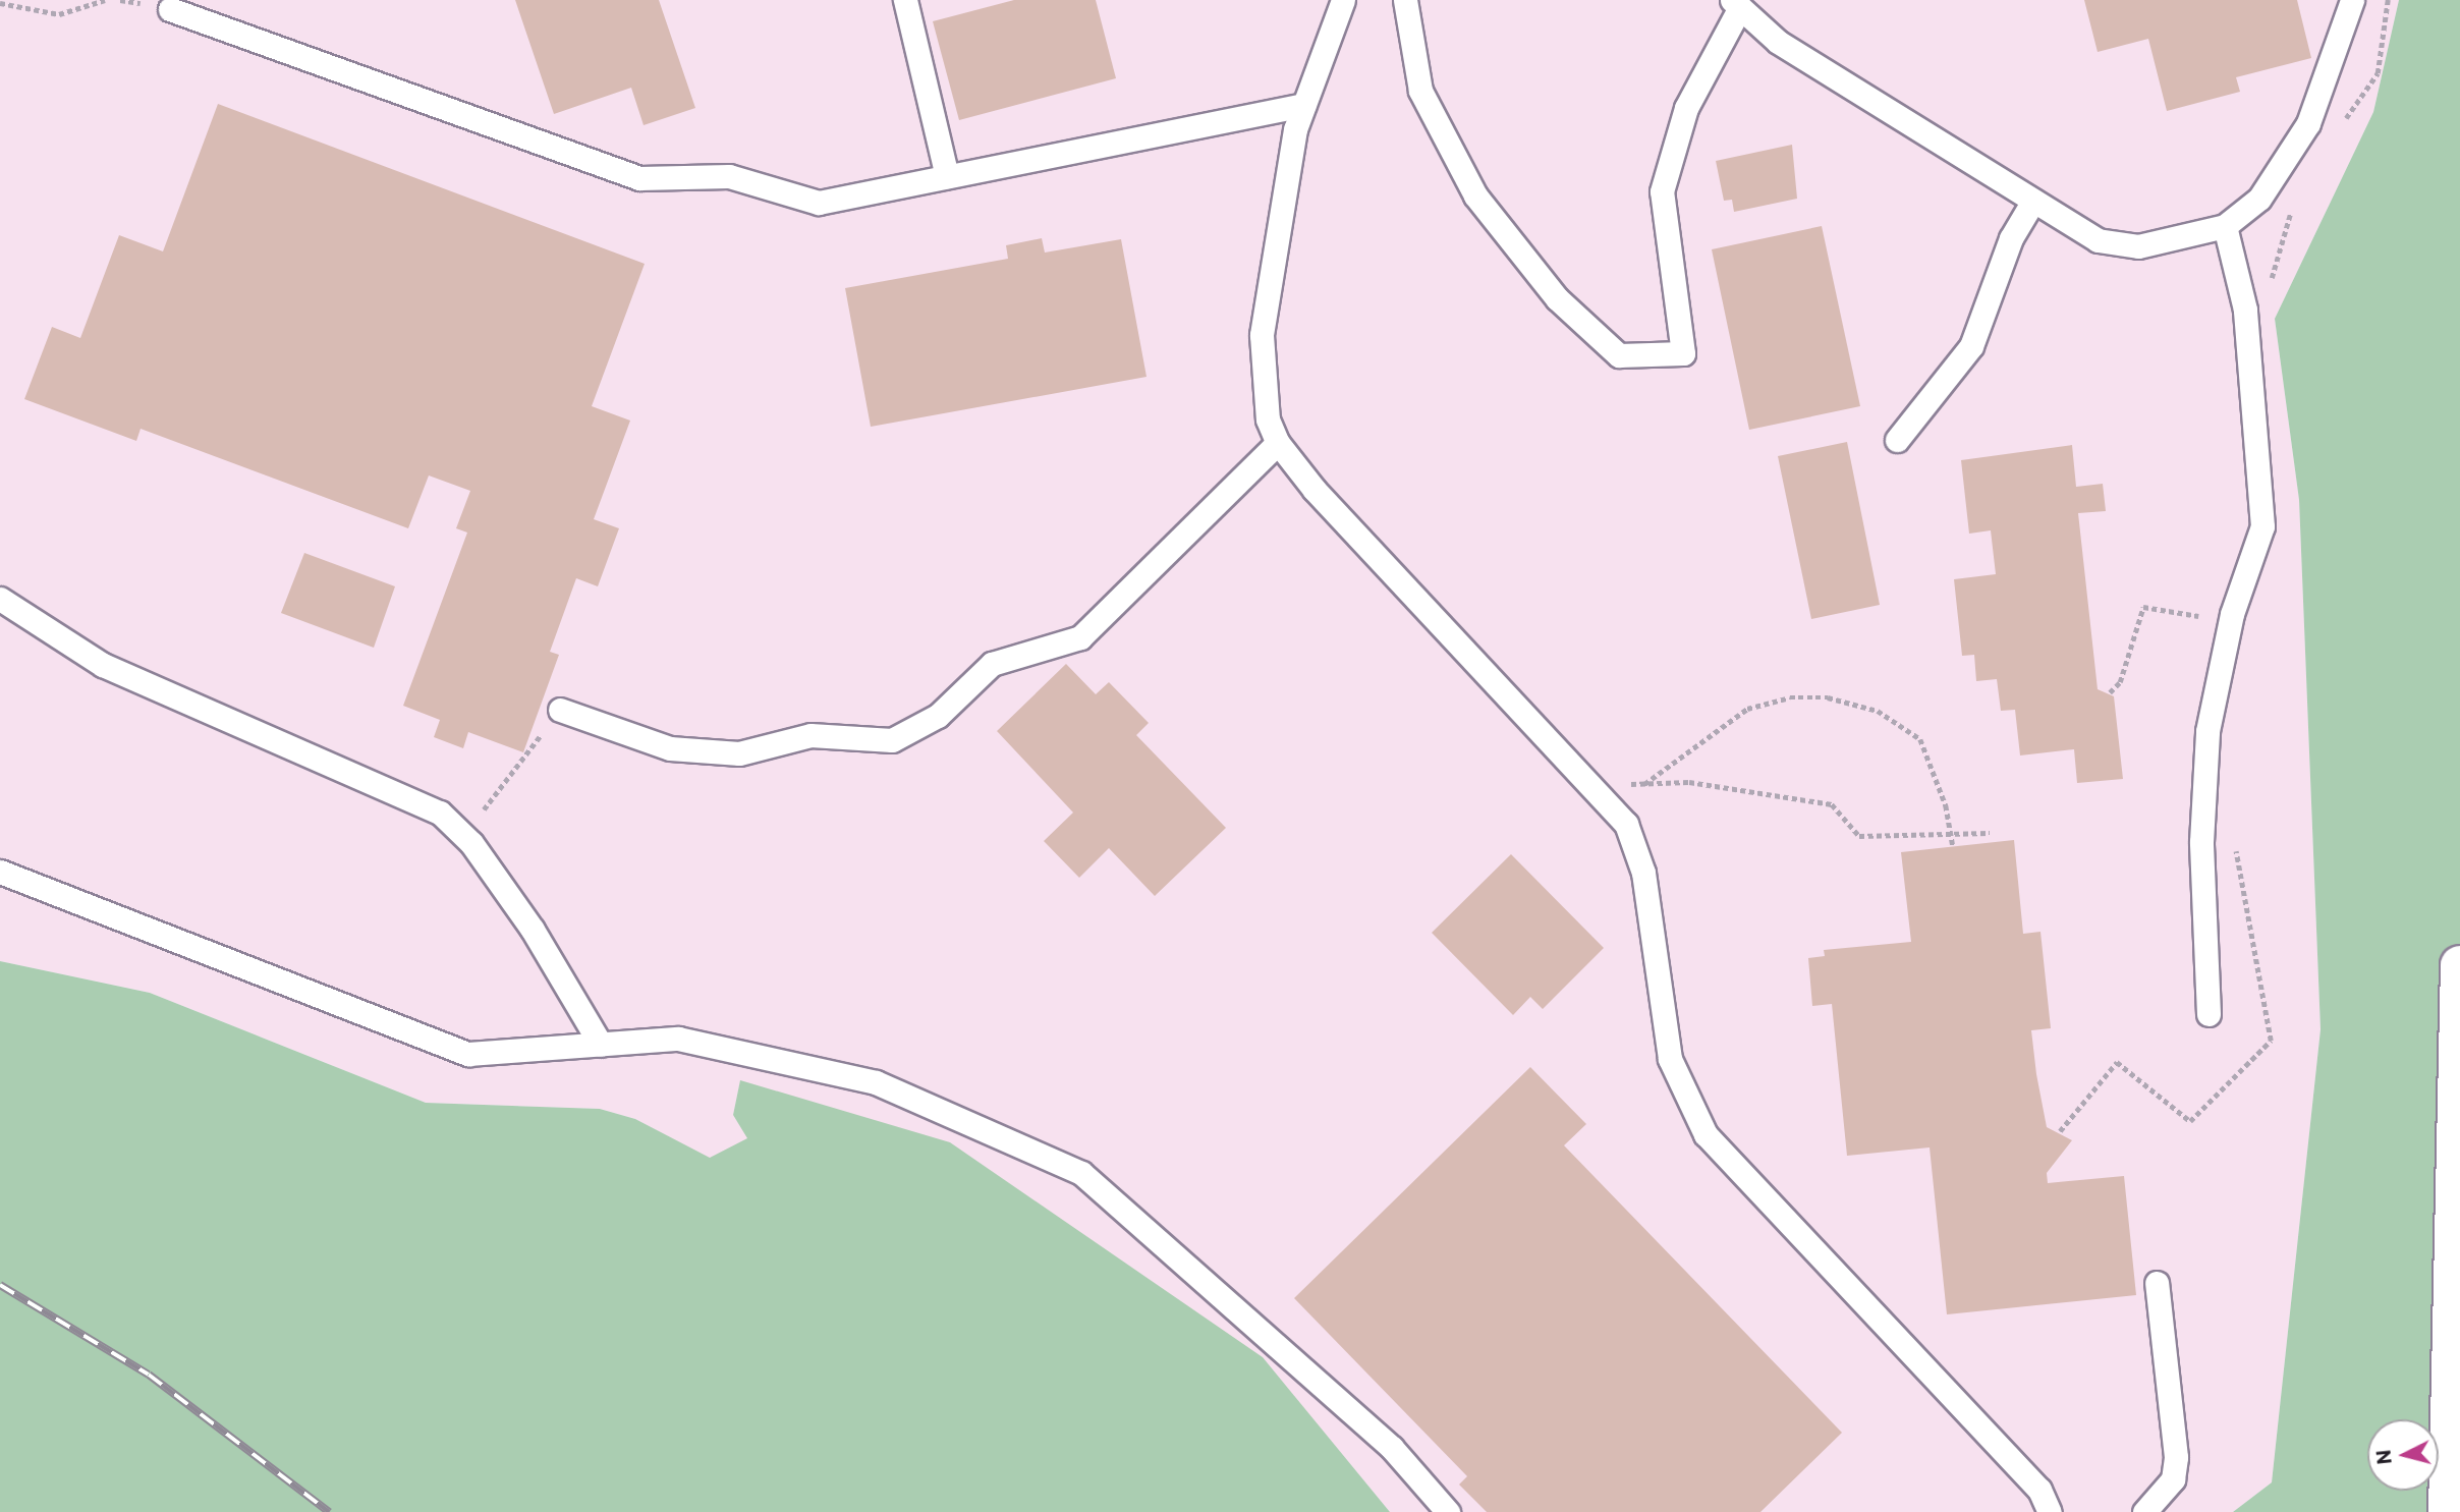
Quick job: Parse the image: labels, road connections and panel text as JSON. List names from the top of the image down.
{
  "north": "left"
}
